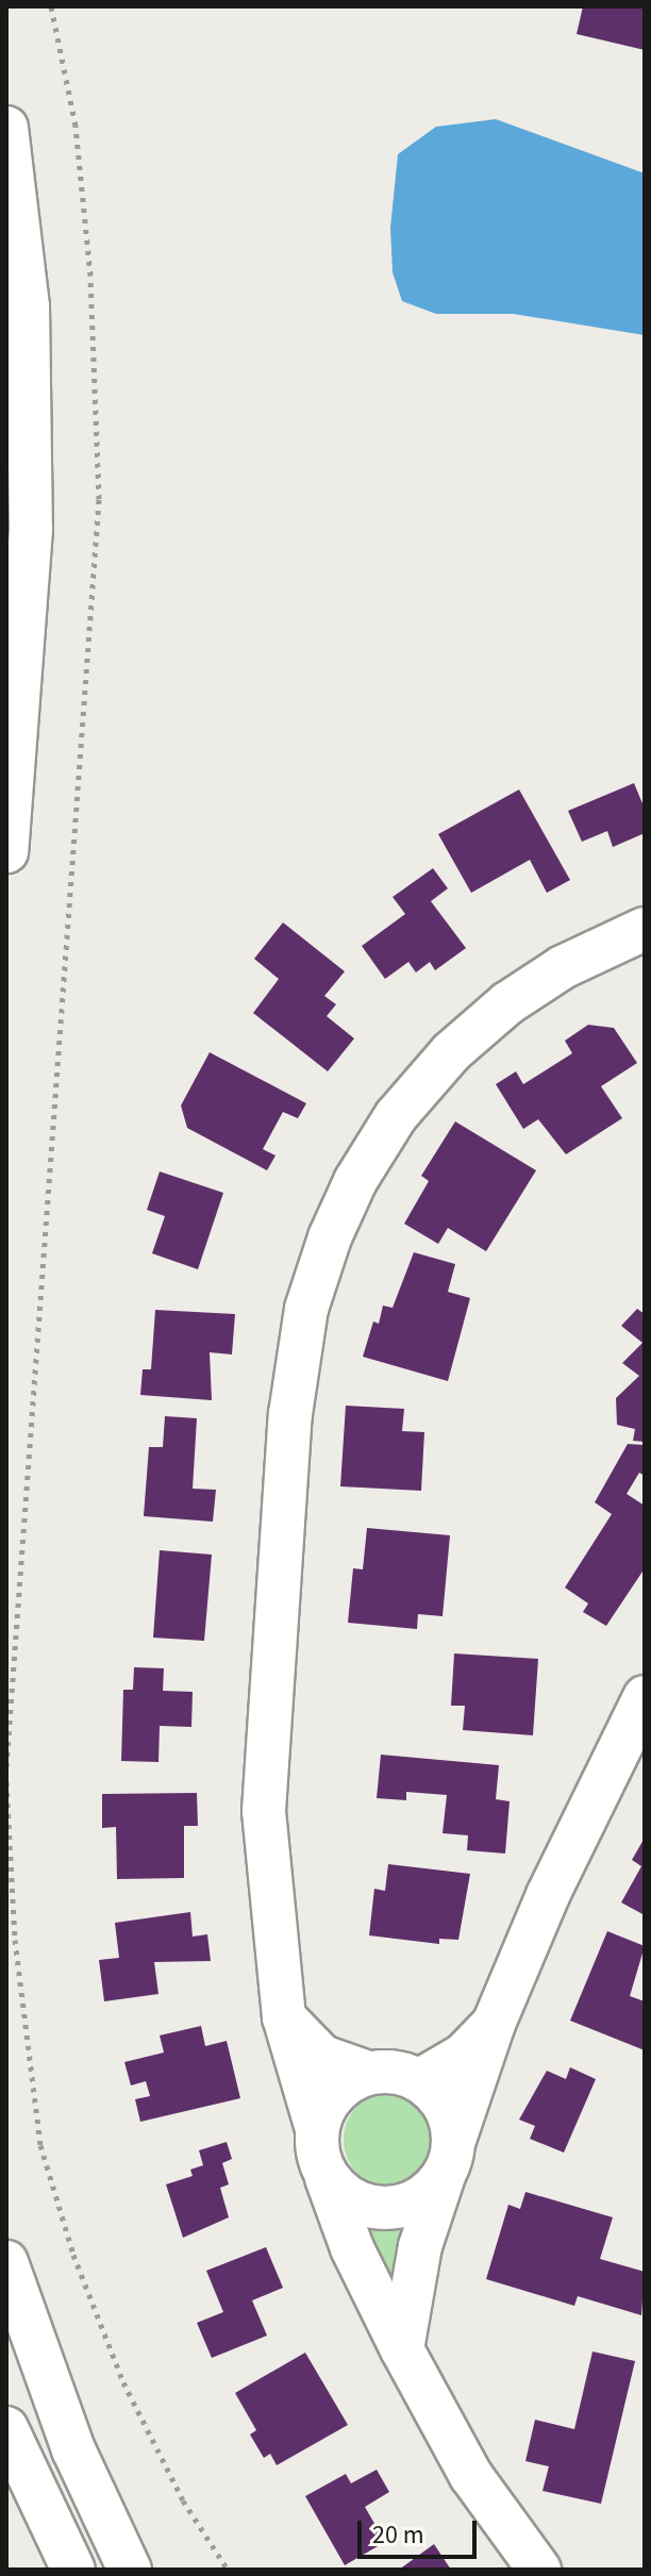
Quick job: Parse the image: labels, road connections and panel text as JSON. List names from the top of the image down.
{
  "scale_bar": "20 m"
}
